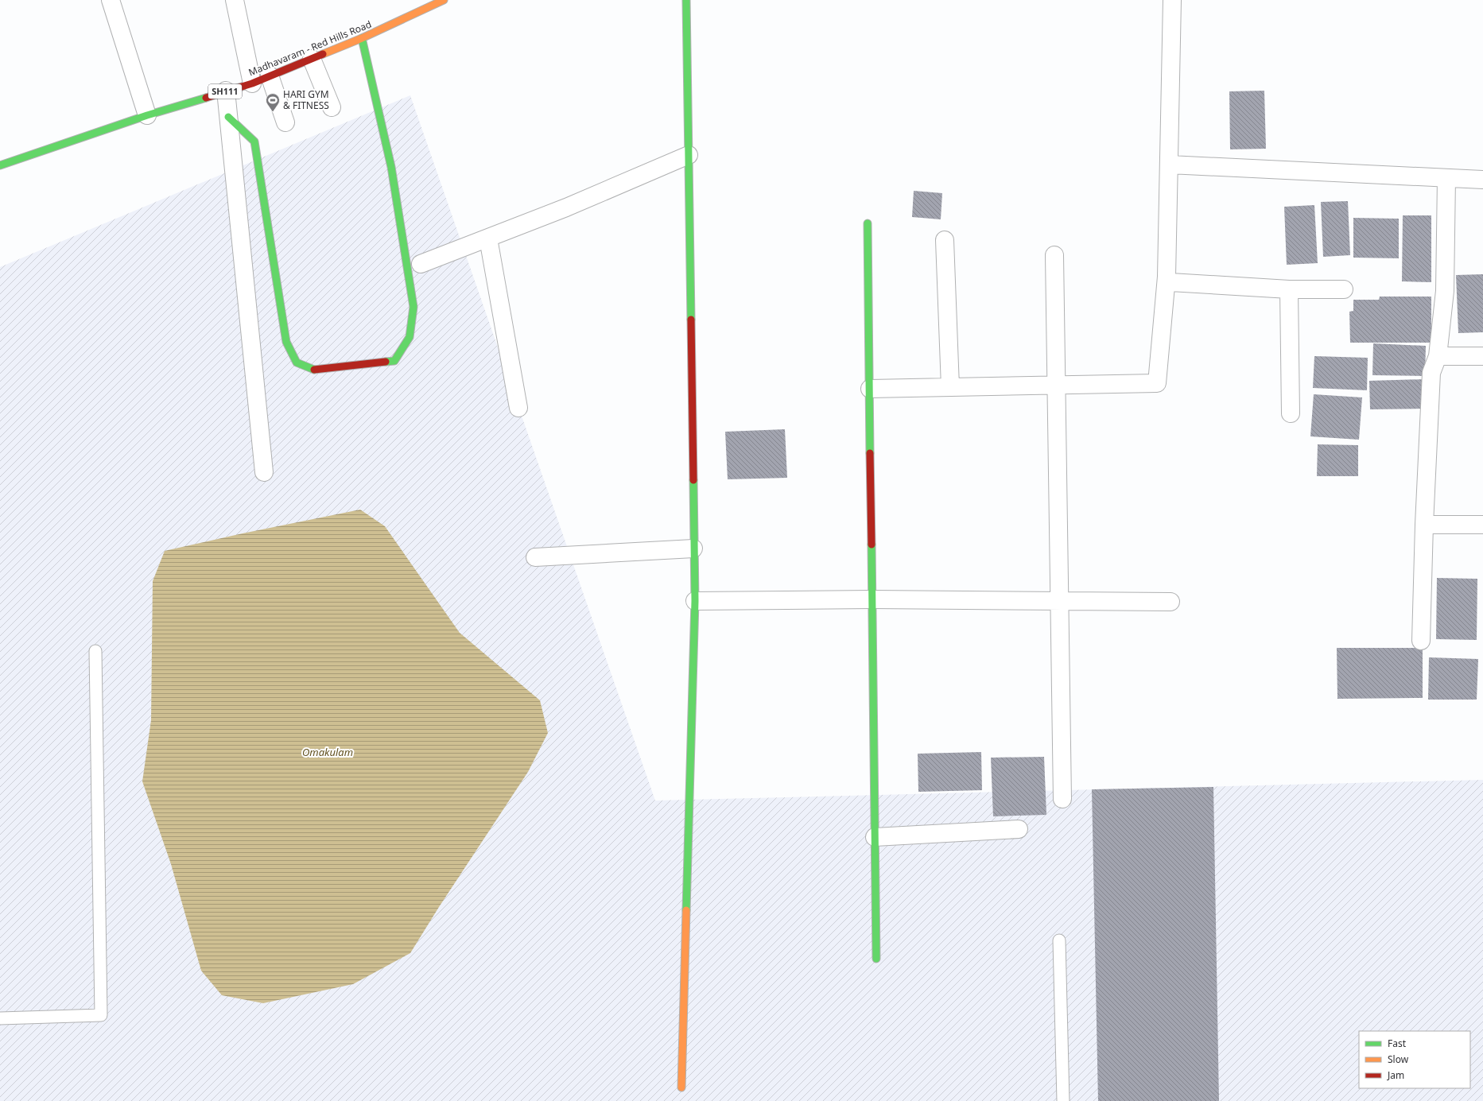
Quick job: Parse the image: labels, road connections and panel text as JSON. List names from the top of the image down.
{
  "streets": {
    "street": ["Madhavaram - Red Hills Road", "SH111"]
  },
  "water": ["Omakulam"],
  "places": {
    "sports": ["HARI GYM & FITNESS"]
  },
  "legend": ["Fast", "Slow", "Jam"]
}
